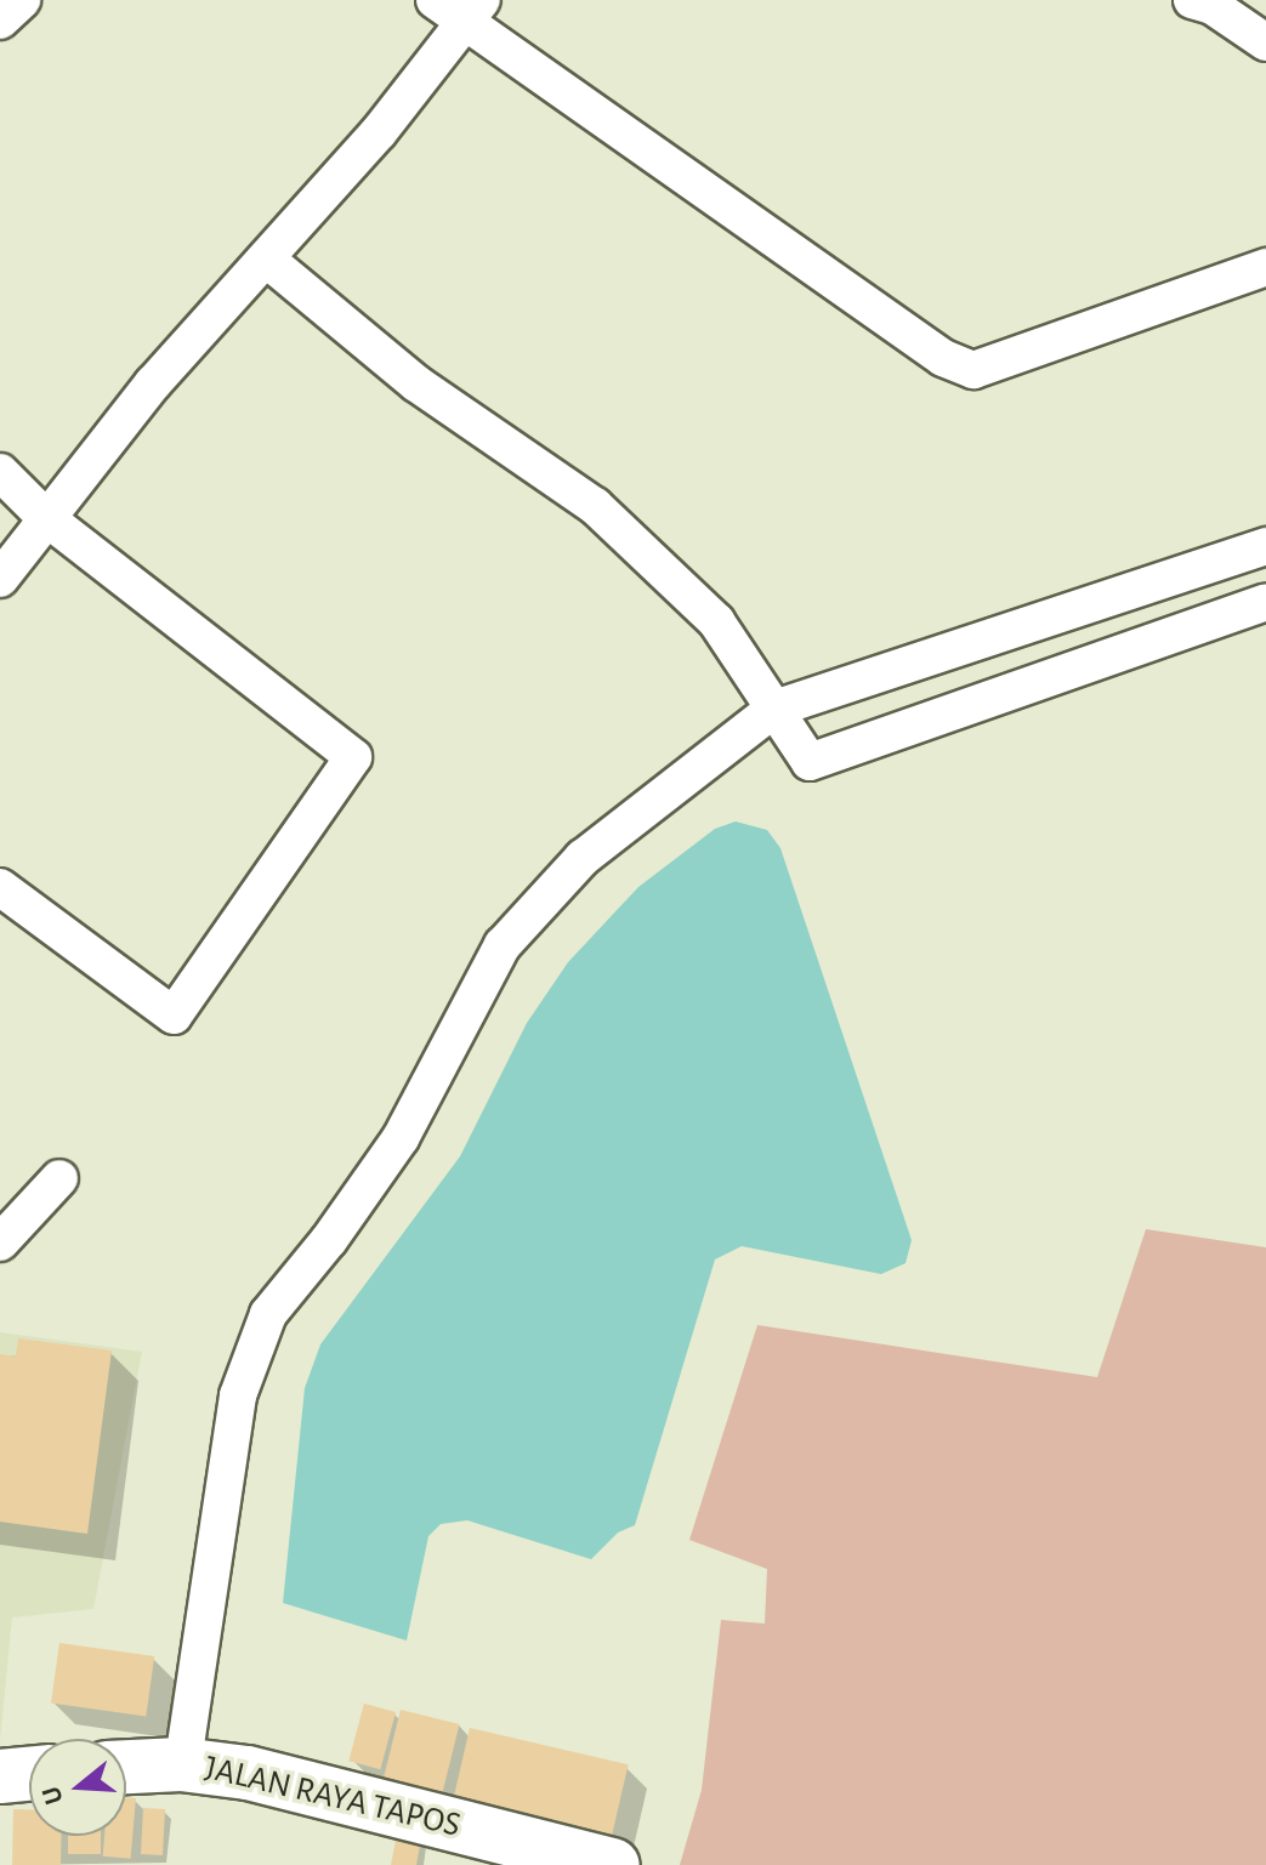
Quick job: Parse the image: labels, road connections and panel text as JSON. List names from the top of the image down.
{
  "streets": {
    "main road": ["JALAN RAYA TAPOS"]
  },
  "north": "left"
}
